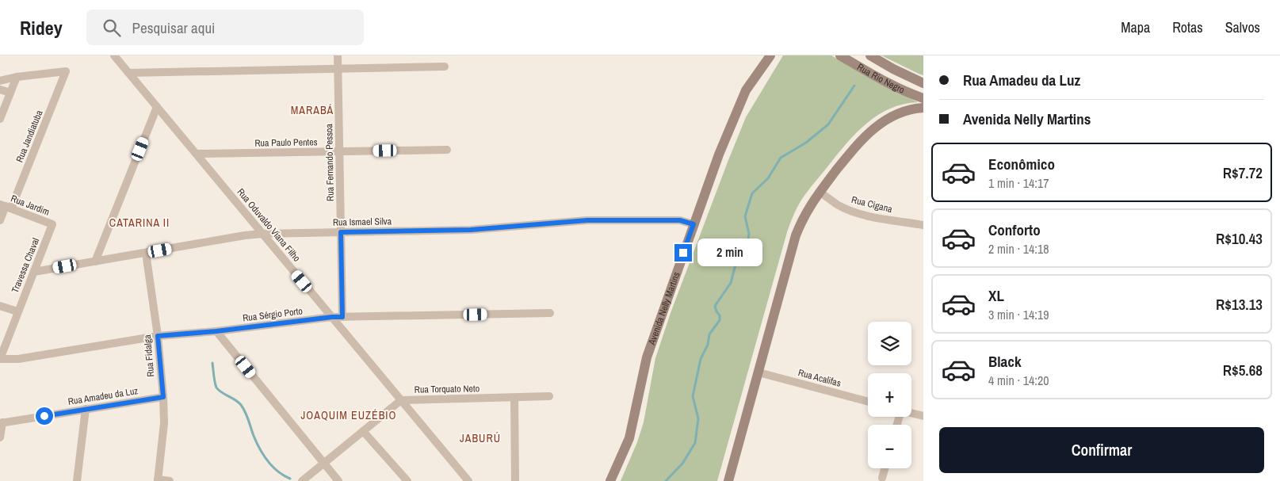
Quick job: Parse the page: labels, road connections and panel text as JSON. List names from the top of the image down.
{
  "streets": {
    "main road": ["Rua Rio Negro", "Avenida Nelly Martins"],
    "street": [
      "Rua Jandiatuba",
      "Rua Paulo Pentes",
      "Rua Fernando Pessoa",
      "Rua Cigana",
      "Rua Jardim",
      "Rua Ismael Silva",
      "Rua Oduvaldo Viana Filho",
      "Travessa Chaval",
      "Rua Sérgio Porto",
      "Rua Fidalga",
      "Rua Acalifas",
      "Rua Torquato Neto",
      "Rua Amadeu da Luz"
    ]
  },
  "crossings": [
    ["Rua Jandiatuba", "Rua Jardim"],
    ["Rua Paulo Pentes", "Rua Fernando Pessoa"],
    ["Rua Paulo Pentes", "Rua Oduvaldo Viana Filho"],
    ["Rua Fernando Pessoa", "Rua Ismael Silva"],
    ["Rua Fernando Pessoa", "Rua Sérgio Porto"],
    ["Rua Jardim", "Travessa Chaval"],
    ["Rua Ismael Silva", "Rua Oduvaldo Viana Filho"],
    ["Rua Ismael Silva", "Travessa Chaval"],
    ["Rua Ismael Silva", "Avenida Nelly Martins"],
    ["Rua Ismael Silva", "Rua Fidalga"],
    ["Rua Oduvaldo Viana Filho", "Rua Sérgio Porto"],
    ["Rua Oduvaldo Viana Filho", "Rua Torquato Neto"],
    ["Travessa Chaval", "Rua Sérgio Porto"],
    ["Rua Sérgio Porto", "Rua Fidalga"],
    ["Rua Fidalga", "Rua Amadeu da Luz"]
  ],
  "districts": [
    "MARABÁ",
    "CATARINA II",
    "JOAQUIM EUZÉBIO",
    "JABURÚ"
  ],
  "page": {
    "header": "Ridey",
    "search": "Pesquisar aqui",
    "nav": ["Mapa", "Rotas", "Salvos"],
    "banner": ["Rua Amadeu da Luz", "Avenida Nelly Martins"],
    "list": [
      {
        "name": "Econômico",
        "note": "1 min · 14:17",
        "value": "R$7.72"
      },
      {
        "name": "Conforto",
        "note": "2 min · 14:18",
        "value": "R$10.43"
      },
      {
        "name": "XL",
        "note": "3 min · 14:19",
        "value": "R$13.13"
      },
      {
        "name": "Black",
        "note": "4 min · 14:20",
        "value": "R$5.68"
      }
    ],
    "bubble": "2 min",
    "map_buttons": ["+", "−"],
    "buttons": "Confirmar"
  }
}
